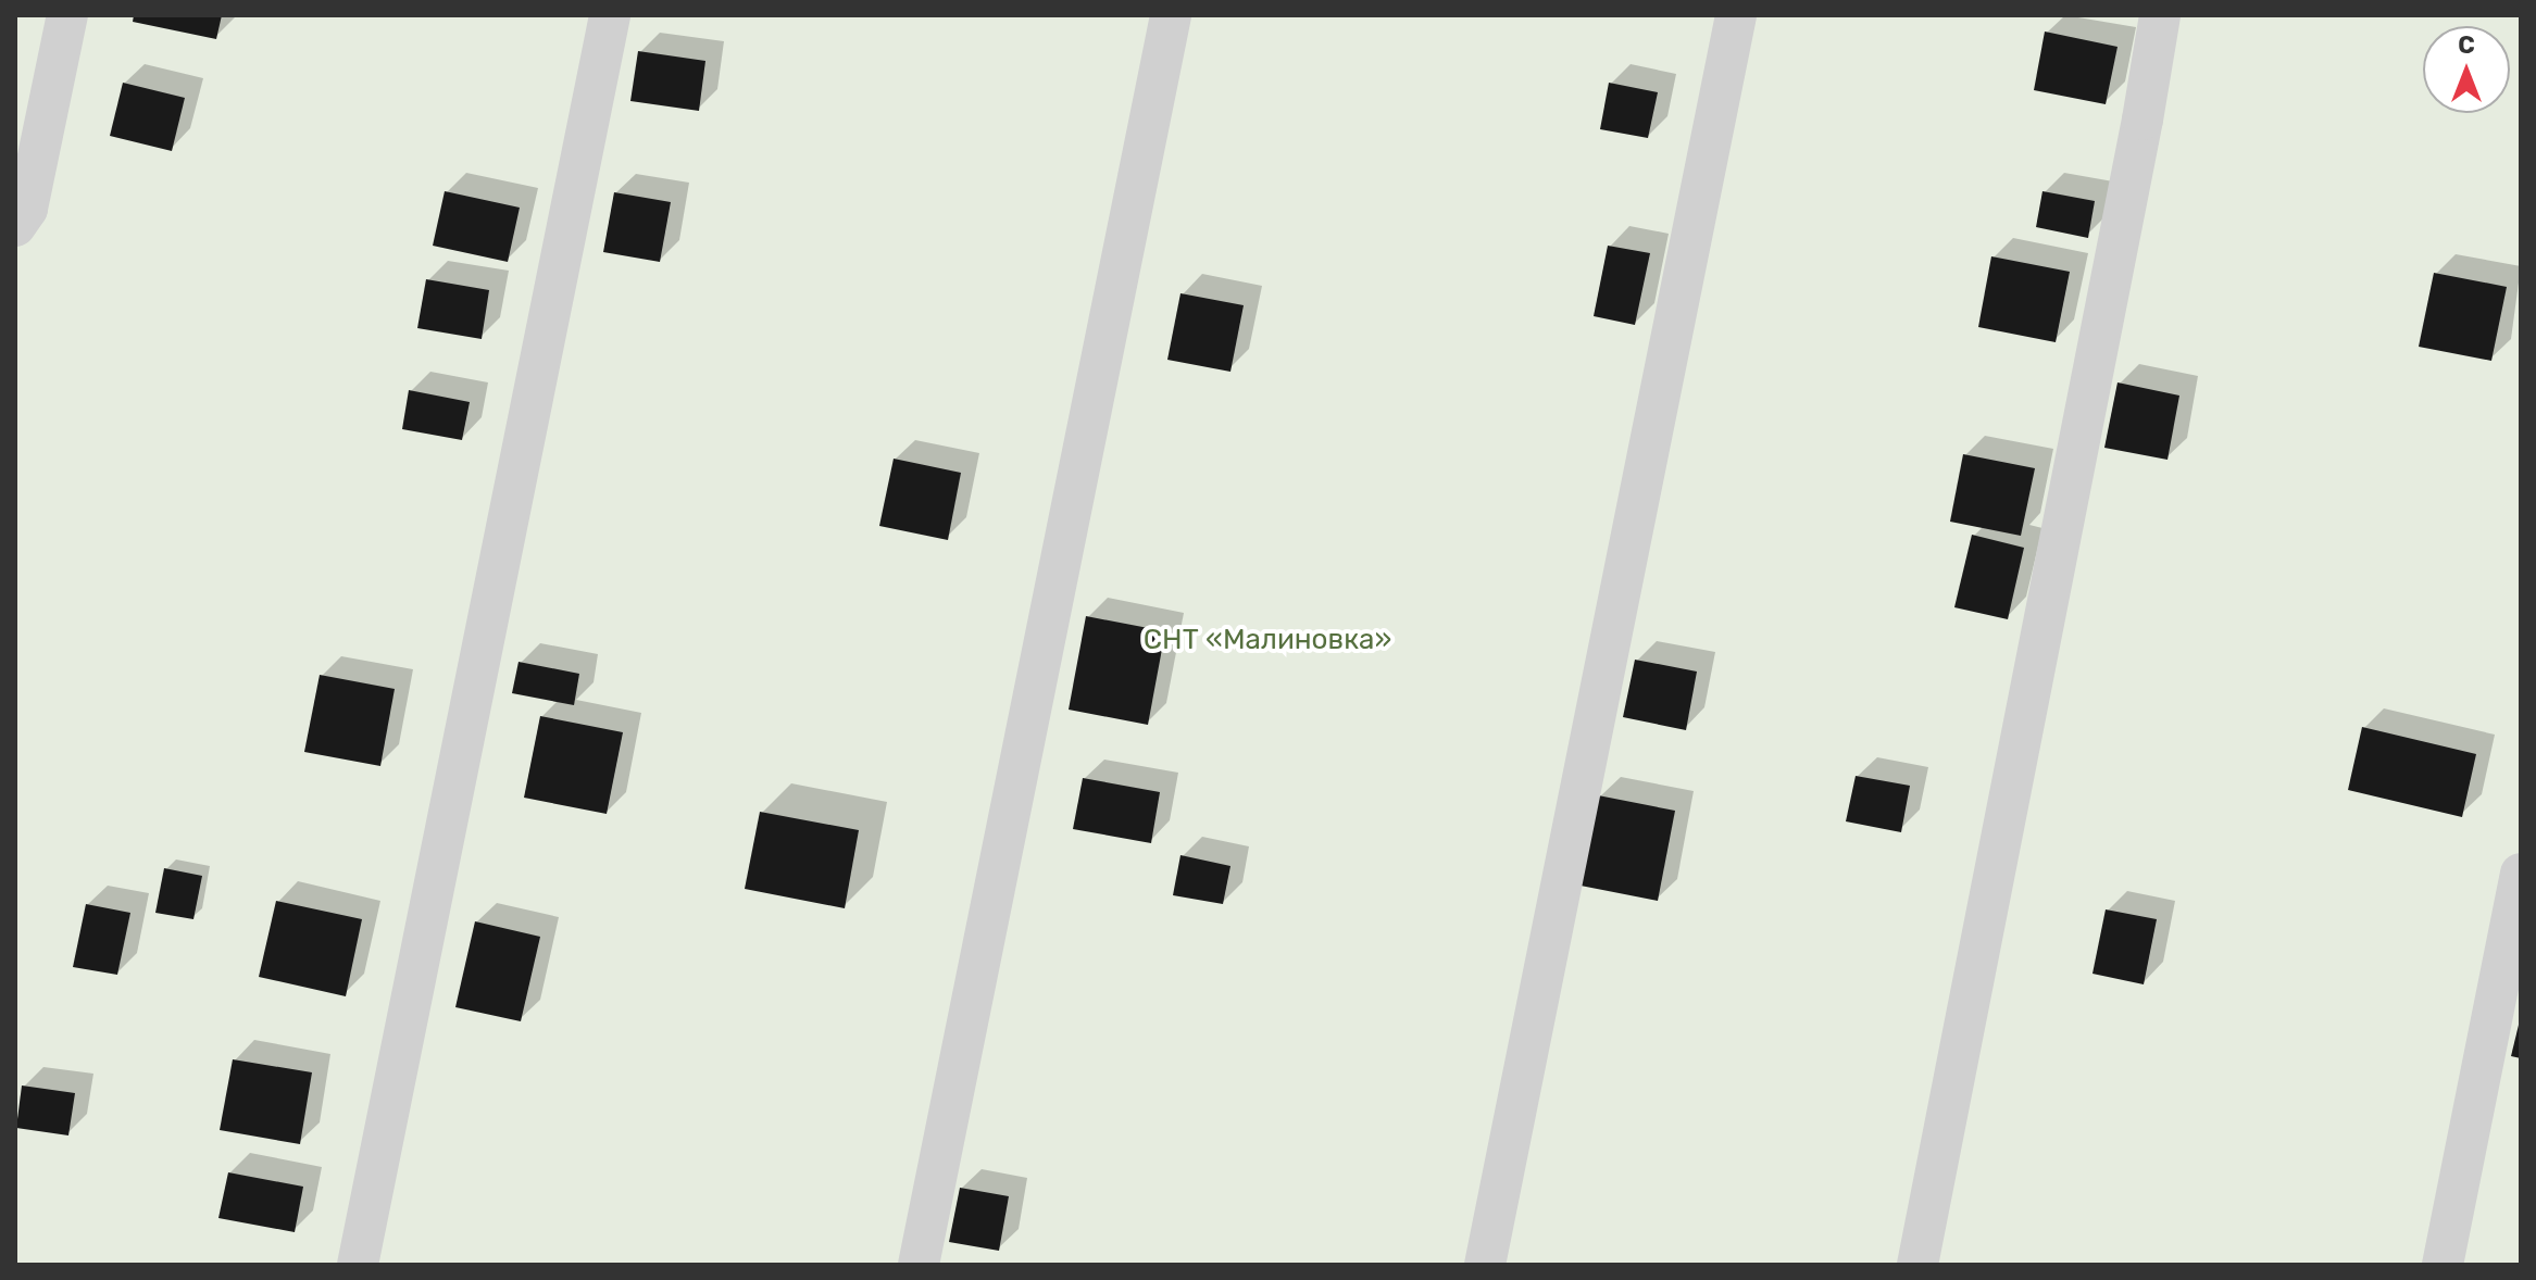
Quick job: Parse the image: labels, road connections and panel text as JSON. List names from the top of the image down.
{
  "parks": ["СНТ «Малиновка»"],
  "north": "top"
}
